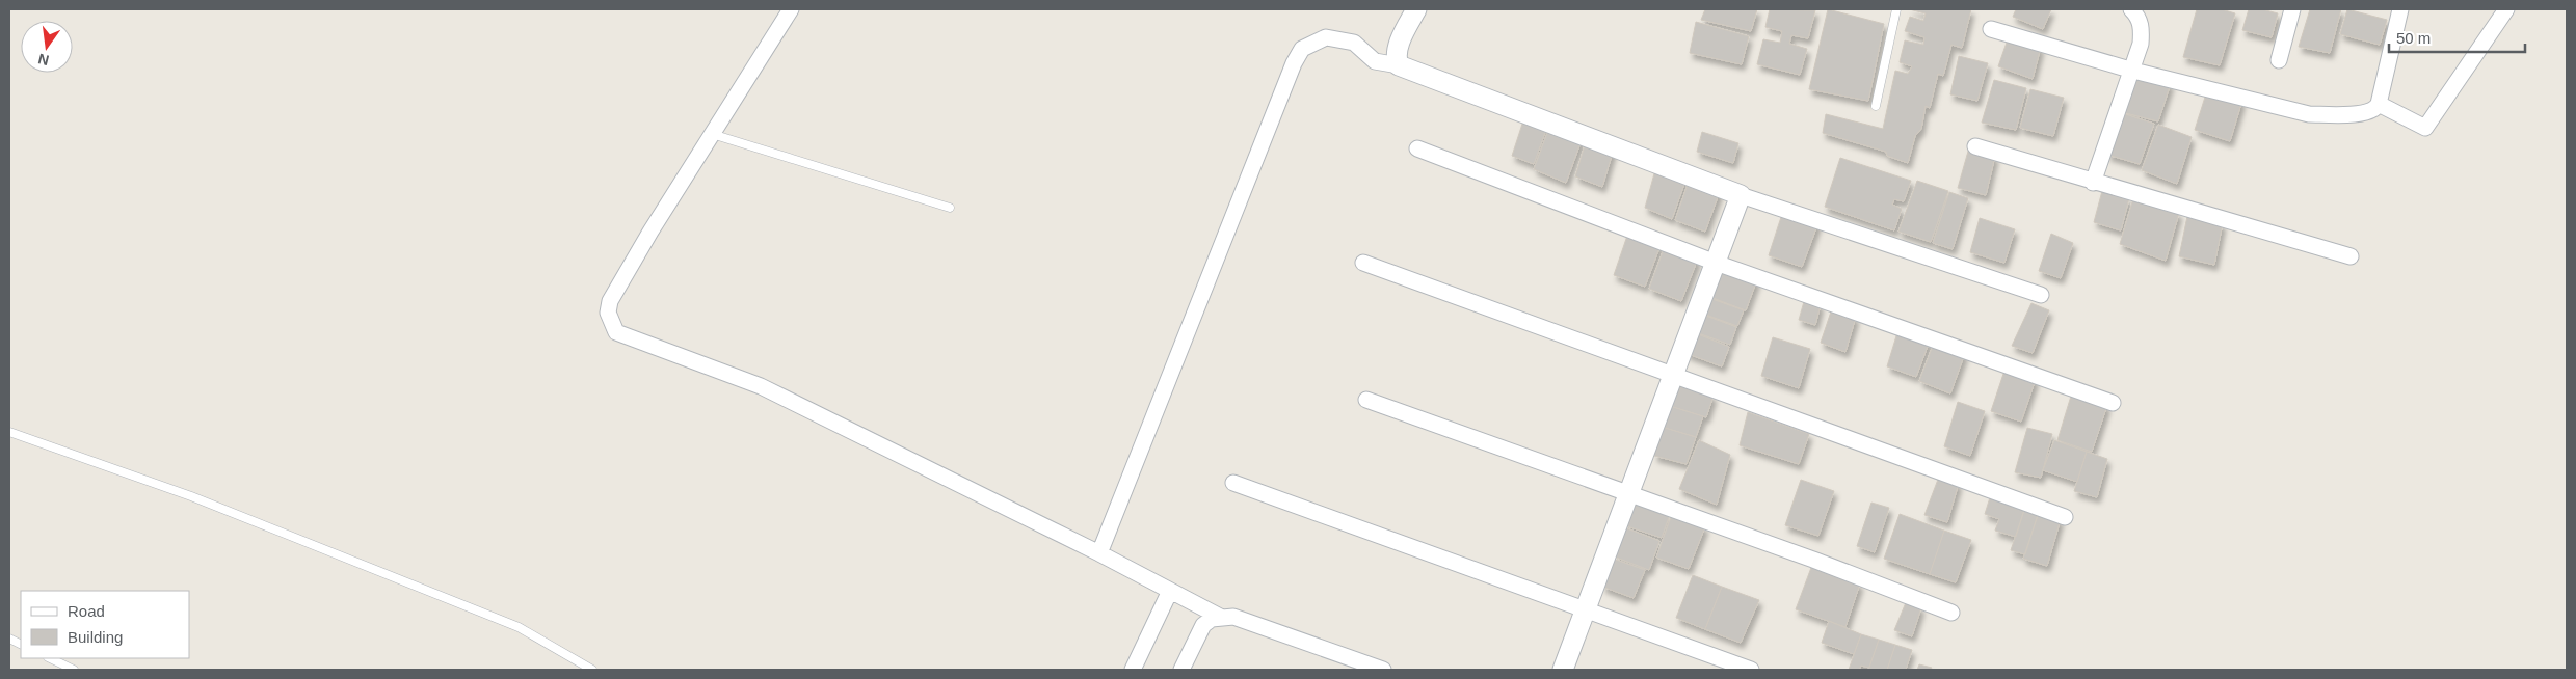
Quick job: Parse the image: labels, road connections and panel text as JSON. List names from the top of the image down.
{
  "legend": ["Road", "Building"],
  "scale_bar": "50 m",
  "north": "bottom"
}
